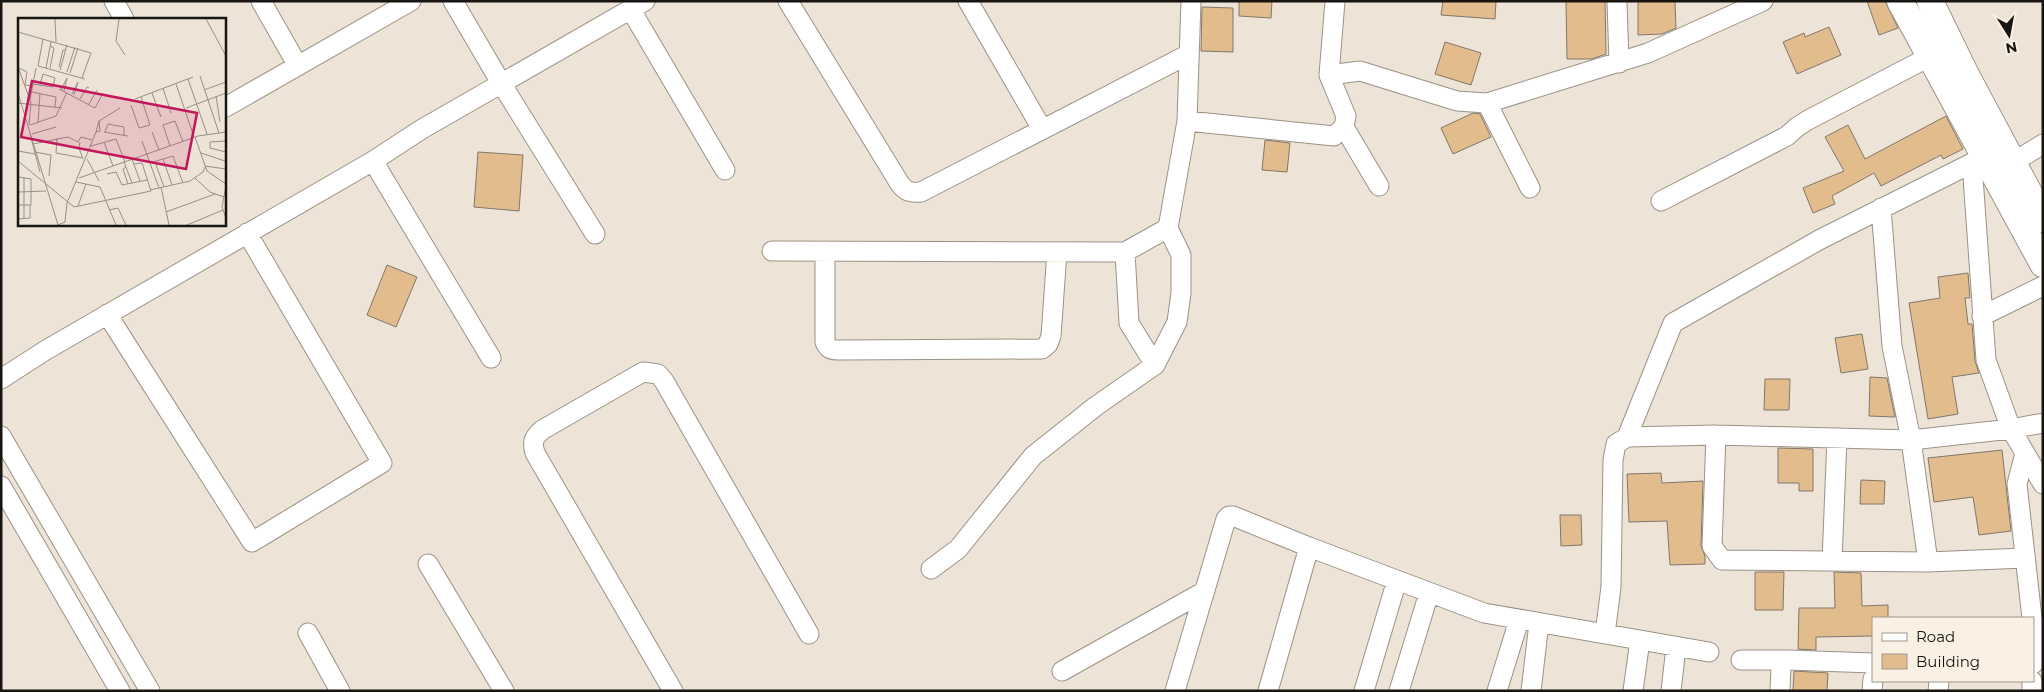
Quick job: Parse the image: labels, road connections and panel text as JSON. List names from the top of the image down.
{
  "legend": ["Road", "Building"],
  "north": "bottom"
}
